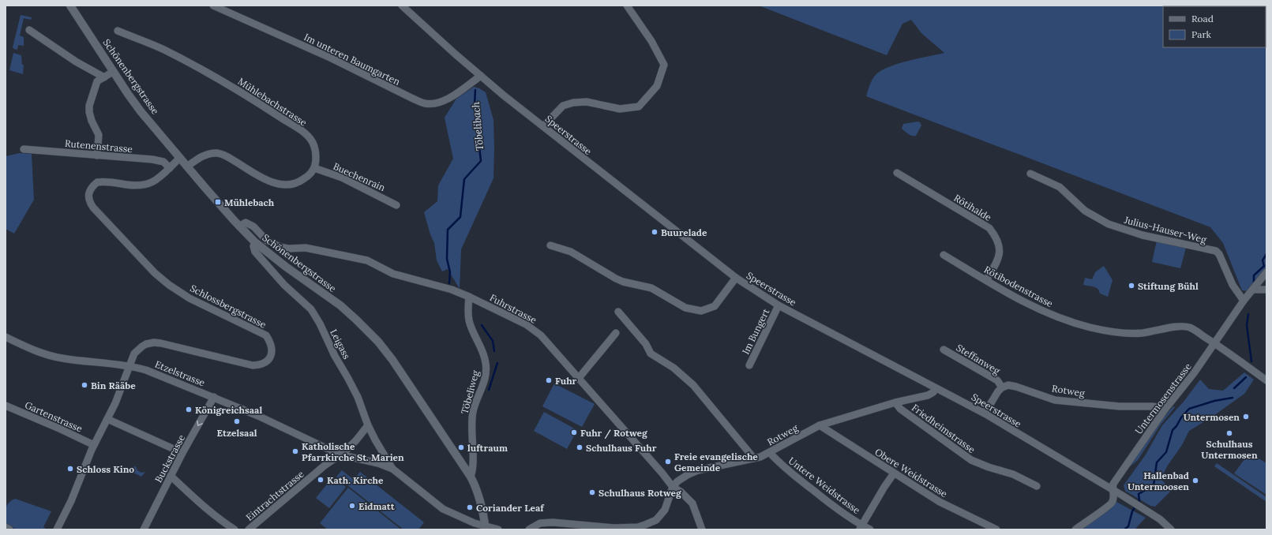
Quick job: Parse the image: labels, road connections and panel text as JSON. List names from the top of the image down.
{
  "streets": {
    "street": [
      "Im unteren Baumgarten",
      "Schönenbergstrasse",
      "Mühlebachstrasse",
      "Speerstrasse",
      "Rutenenstrasse",
      "Buechenrain",
      "Rötihalde",
      "Julius-Hauser-Weg",
      "Rötibodenstrasse",
      "Schlossbergstrasse",
      "Fuhrstrasse",
      "Im Bungert",
      "Leigass",
      "Steffanweg",
      "Etzelstrasse",
      "Rotweg",
      "Töbeliweg",
      "Untermosenstrasse",
      "Gartenstrasse",
      "Friedheimstrasse",
      "Buckstrasse",
      "Obere Weidstrasse",
      "Untere Weidstrasse",
      "Eintrachtstrasse"
    ]
  },
  "crossings": [
    ["Im unteren Baumgarten", "Speerstrasse"],
    ["Schönenbergstrasse", "Schlossbergstrasse"],
    ["Schönenbergstrasse", "Fuhrstrasse"],
    ["Schönenbergstrasse", "Leigass"],
    ["Schönenbergstrasse", "Töbeliweg"],
    ["Mühlebachstrasse", "Buechenrain"],
    ["Speerstrasse", "Im Bungert"],
    ["Speerstrasse", "Rotweg"],
    ["Speerstrasse", "Untermosenstrasse"],
    ["Rutenenstrasse", "Schlossbergstrasse"],
    ["Rötihalde", "Rötibodenstrasse"],
    ["Julius-Hauser-Weg", "Untermosenstrasse"],
    ["Rötibodenstrasse", "Untermosenstrasse"],
    ["Schlossbergstrasse", "Etzelstrasse"],
    ["Schlossbergstrasse", "Gartenstrasse"],
    ["Fuhrstrasse", "Rotweg"],
    ["Fuhrstrasse", "Töbeliweg"],
    ["Leigass", "Etzelstrasse"],
    ["Leigass", "Eintrachtstrasse"],
    ["Steffanweg", "Rotweg"],
    ["Etzelstrasse", "Buckstrasse"],
    ["Etzelstrasse", "Eintrachtstrasse"],
    ["Rotweg", "Untermosenstrasse"],
    ["Rotweg", "Friedheimstrasse"],
    ["Rotweg", "Obere Weidstrasse"],
    ["Rotweg", "Untere Weidstrasse"]
  ],
  "one_way": ["Buckstrasse"],
  "water": ["Töbelibach"],
  "places": {
    "transit": ["Mühlebach"],
    "other": [
      "Buurelade",
      "Stiftung Bühl",
      "Fuhr",
      "Bin Rääbe",
      "Königreichsaal",
      "Untermosen",
      "Etzelsaal",
      "Fuhr / Rotweg",
      "Schulhaus Untermosen",
      "luftraum",
      "Schulhaus Fuhr",
      "Katholische Pfarrkirche St. Marien",
      "Freie evangelische Gemeinde",
      "Schloss Kino",
      "Kath. Kirche",
      "Hallenbad Untermoosen",
      "Schulhaus Rotweg",
      "Eidmatt",
      "Coriander Leaf"
    ]
  },
  "legend": ["Road", "Park"]
}
